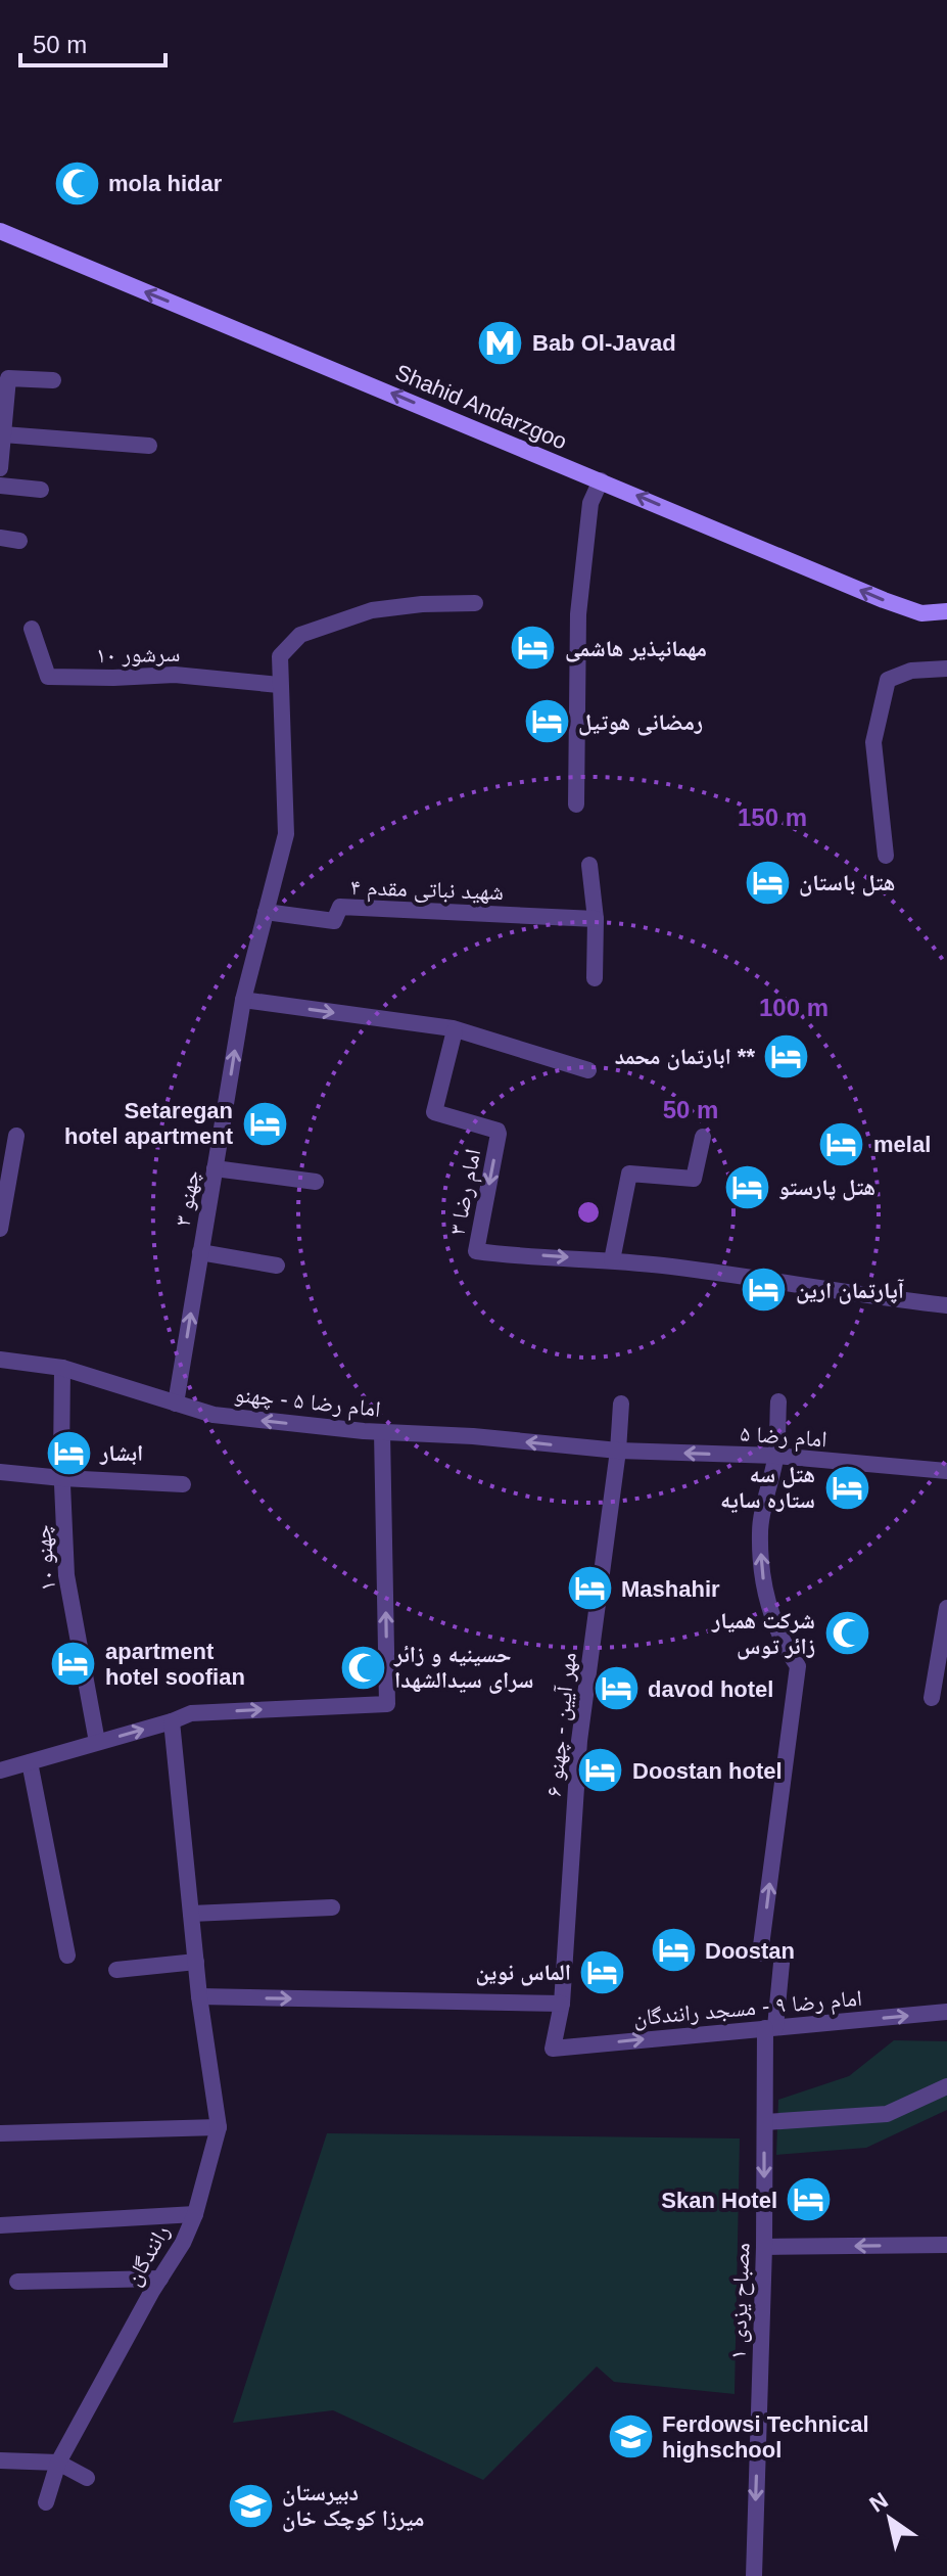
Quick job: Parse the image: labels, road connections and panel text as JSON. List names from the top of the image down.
{
  "streets": {
    "main road": ["Shahid Andarzgoo"],
    "street": [
      "سرشور ۱۰",
      "شهید نباتی مقدم ۴",
      "امام رضا ۳",
      "چهنو ۳",
      "امام رضا ۵ - چهنو",
      "امام رضا ۵",
      "چهنو ۱۰",
      "مهر آیین - چهنو ۶",
      "امام رضا ۹ - مسجد رانندگان",
      "رانندگان",
      "مصباح یزدی ۱"
    ]
  },
  "crossings": [
    ["سرشور ۱۰", "چهنو ۳"],
    ["شهید نباتی مقدم ۴", "چهنو ۳"],
    ["چهنو ۳", "امام رضا ۵ - چهنو"],
    ["امام رضا ۵ - چهنو", "امام رضا ۵"],
    ["امام رضا ۵ - چهنو", "چهنو ۱۰"],
    ["امام رضا ۵ - چهنو", "مهر آیین - چهنو ۶"],
    ["امام رضا ۵", "مهر آیین - چهنو ۶"],
    ["امام رضا ۵", "مصباح یزدی ۱"],
    ["مهر آیین - چهنو ۶", "امام رضا ۹ - مسجد رانندگان"],
    ["امام رضا ۹ - مسجد رانندگان", "مصباح یزدی ۱"]
  ],
  "one_way": ["Shahid Andarzgoo", "امام رضا ۵ - چهنو", "امام رضا ۵"],
  "places": {
    "mosque": ["mola hidar", "شرکت همیار زائر توس", "حسینیه و زائر سرای سیدالشهدا"],
    "metro station": ["Bab Ol-Javad"],
    "hotel": [
      "مهمانپذیر هاشمی",
      "رمضانی هوتیل",
      "هتل باستان",
      "ابارتمان محمد **",
      "Setaregan hotel apartment",
      "melal",
      "هتل پارستو",
      "آپارتمان ارين",
      "ابشار",
      "هتل سه ستاره سایه",
      "Mashahir",
      "apartment hotel soofian",
      "davod hotel",
      "Doostan hotel",
      "Doostan",
      "الماس نوين",
      "Skan Hotel"
    ],
    "school or university": ["Ferdowsi Technical highschool", "دبیرستان میرزا کوچک خان"]
  },
  "scale_bar": "50 m",
  "north": "top left",
  "rings": ["150 m", "100 m", "50 m"]
}
